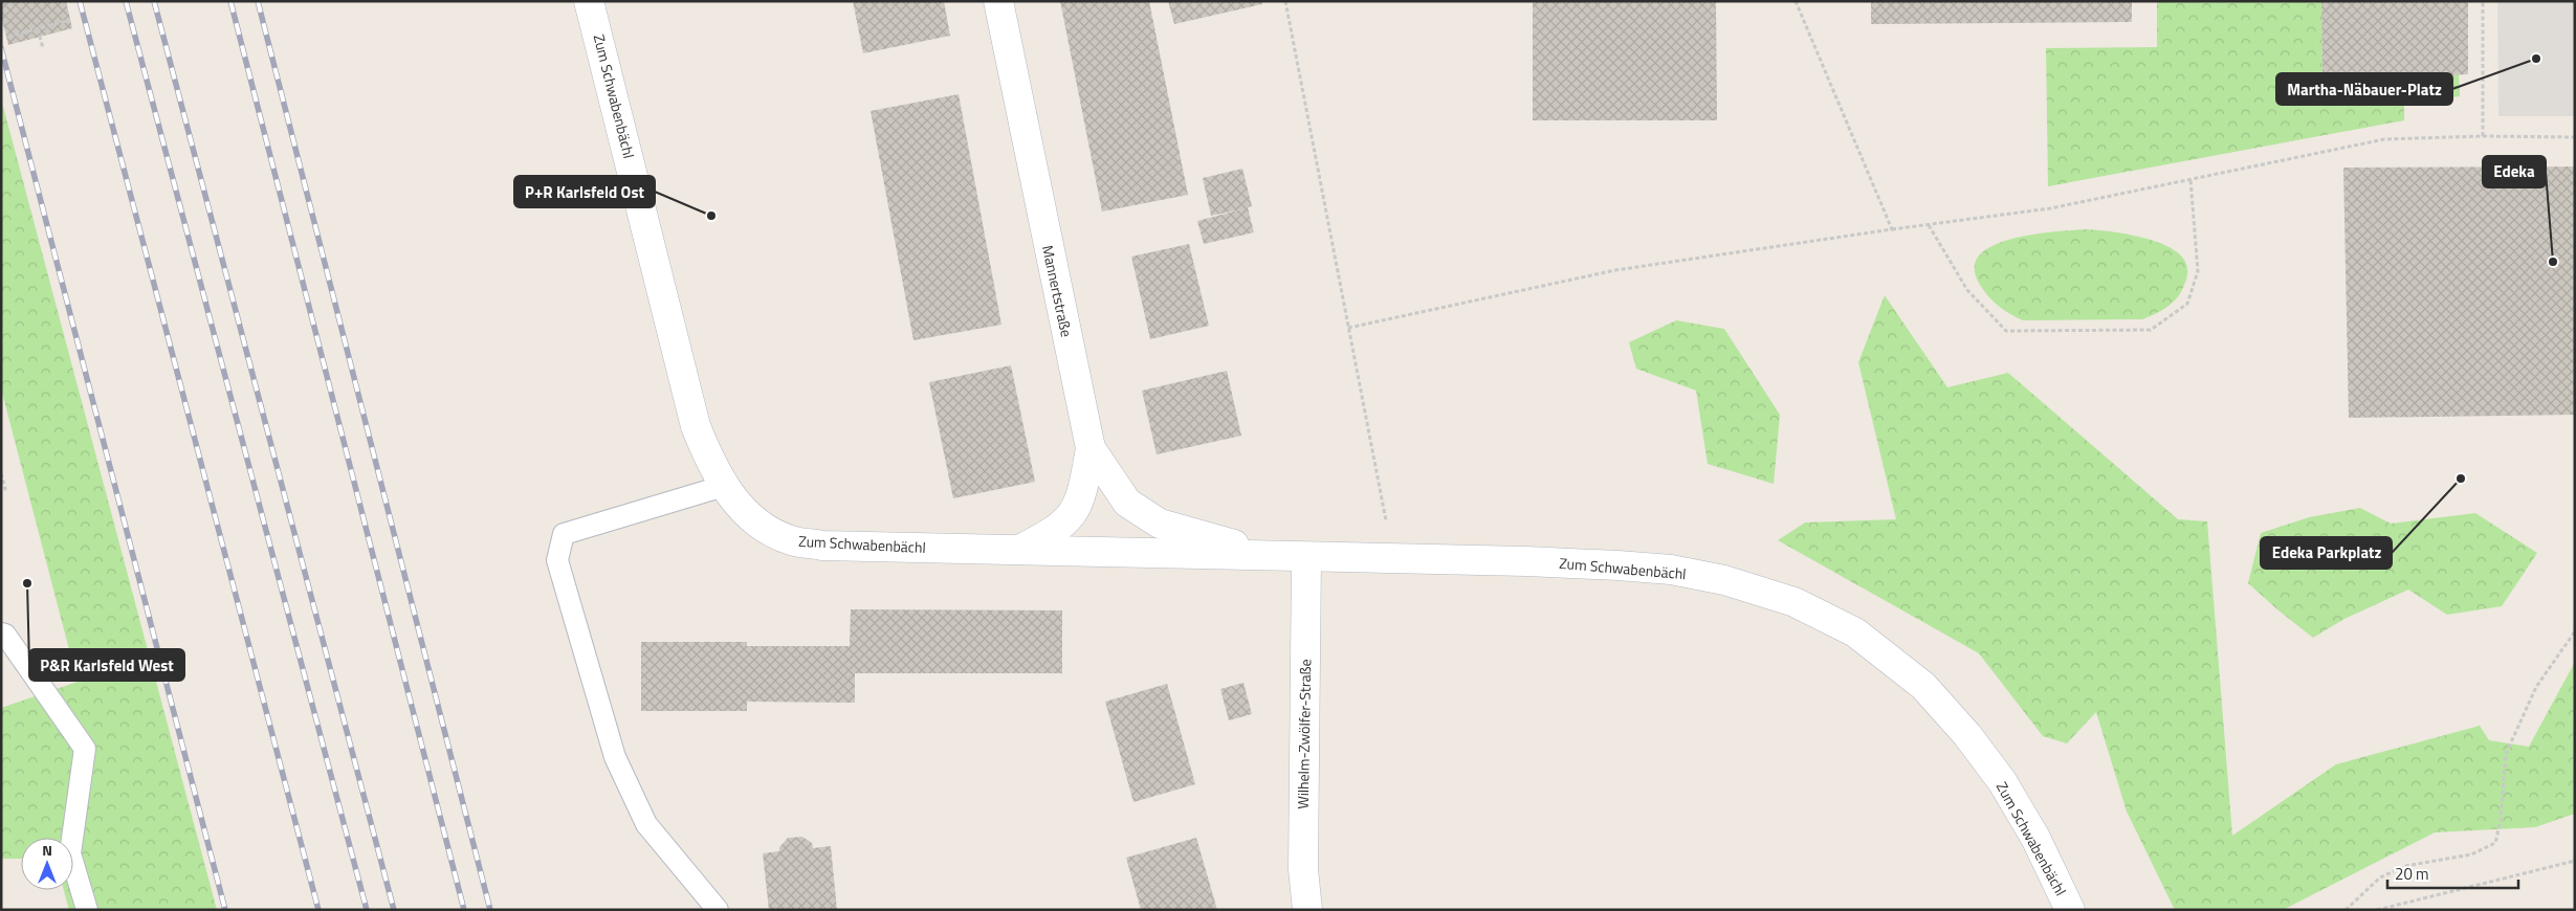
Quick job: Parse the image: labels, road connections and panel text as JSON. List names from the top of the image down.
{
  "streets": {
    "street": ["Zum Schwabenbächl", "Mannertstraße", "Wilhelm-Zwölfer-Straße"]
  },
  "crossings": [
    ["Zum Schwabenbächl", "Mannertstraße"],
    ["Zum Schwabenbächl", "Wilhelm-Zwölfer-Straße"]
  ],
  "places": [
    "Martha-Näbauer-Platz",
    "P+R Karlsfeld Ost",
    "Edeka",
    "Edeka Parkplatz",
    "P&R Karlsfeld West"
  ],
  "scale_bar": "20 m",
  "north": "top"
}
